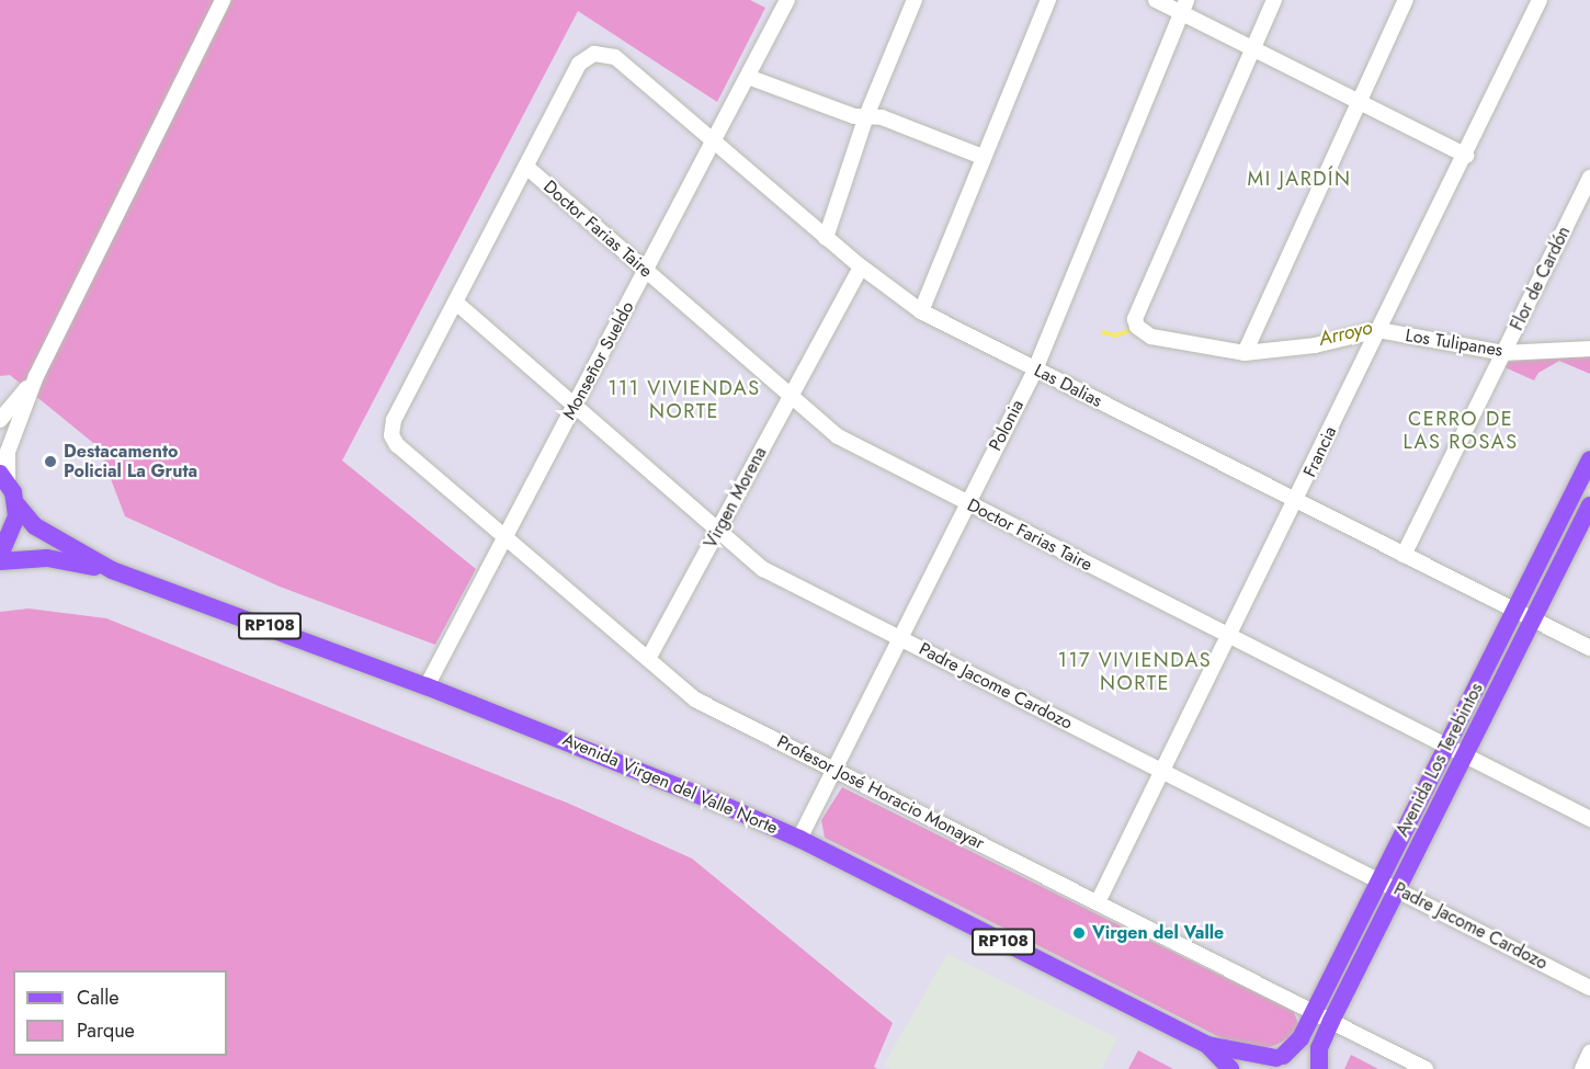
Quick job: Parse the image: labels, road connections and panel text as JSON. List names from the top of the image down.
{
  "streets": {
    "main road": ["RP108", "Avenida Los Terebintos", "Avenida Virgen del Valle Norte"],
    "street": [
      "Doctor Farias Taire",
      "Flor de Cardón",
      "Los Tulipanes",
      "Monseñor Sueldo",
      "Las Dalias",
      "Polonia",
      "Francia",
      "Virgen Morena",
      "Padre Jacome Cardozo",
      "Profesor José Horacio Monayar"
    ]
  },
  "crossings": [
    ["Doctor Farias Taire", "Monseñor Sueldo"],
    ["Doctor Farias Taire", "Las Dalias"],
    ["Doctor Farias Taire", "Polonia"],
    ["Doctor Farias Taire", "Francia"],
    ["Doctor Farias Taire", "Virgen Morena"],
    ["Doctor Farias Taire", "Avenida Los Terebintos"],
    ["Flor de Cardón", "Los Tulipanes"],
    ["Flor de Cardón", "Las Dalias"],
    ["Los Tulipanes", "Francia"],
    ["Monseñor Sueldo", "Las Dalias"],
    ["Monseñor Sueldo", "Padre Jacome Cardozo"],
    ["Monseñor Sueldo", "Avenida Virgen del Valle Norte"],
    ["Monseñor Sueldo", "Profesor José Horacio Monayar"],
    ["Las Dalias", "Polonia"],
    ["Las Dalias", "Francia"],
    ["Las Dalias", "Virgen Morena"],
    ["Las Dalias", "Avenida Los Terebintos"],
    ["Polonia", "Padre Jacome Cardozo"],
    ["Polonia", "Avenida Virgen del Valle Norte"],
    ["Polonia", "Profesor José Horacio Monayar"],
    ["Francia", "Padre Jacome Cardozo"],
    ["Francia", "Profesor José Horacio Monayar"],
    ["Virgen Morena", "Padre Jacome Cardozo"],
    ["Virgen Morena", "Profesor José Horacio Monayar"],
    ["RP108", "Avenida Los Terebintos"],
    ["RP108", "Avenida Virgen del Valle Norte"],
    ["Padre Jacome Cardozo", "Avenida Los Terebintos"],
    ["Padre Jacome Cardozo", "Profesor José Horacio Monayar"],
    ["Avenida Los Terebintos", "Avenida Virgen del Valle Norte"],
    ["Avenida Los Terebintos", "Profesor José Horacio Monayar"]
  ],
  "districts": [
    "MI JARDÍN",
    "111 VIVIENDAS NORTE",
    "CERRO DE LAS ROSAS",
    "117 VIVIENDAS NORTE"
  ],
  "water": ["Arroyo"],
  "places": ["Destacamento Policial La Gruta", "Virgen del Valle"],
  "legend": ["Calle", "Parque"]
}
